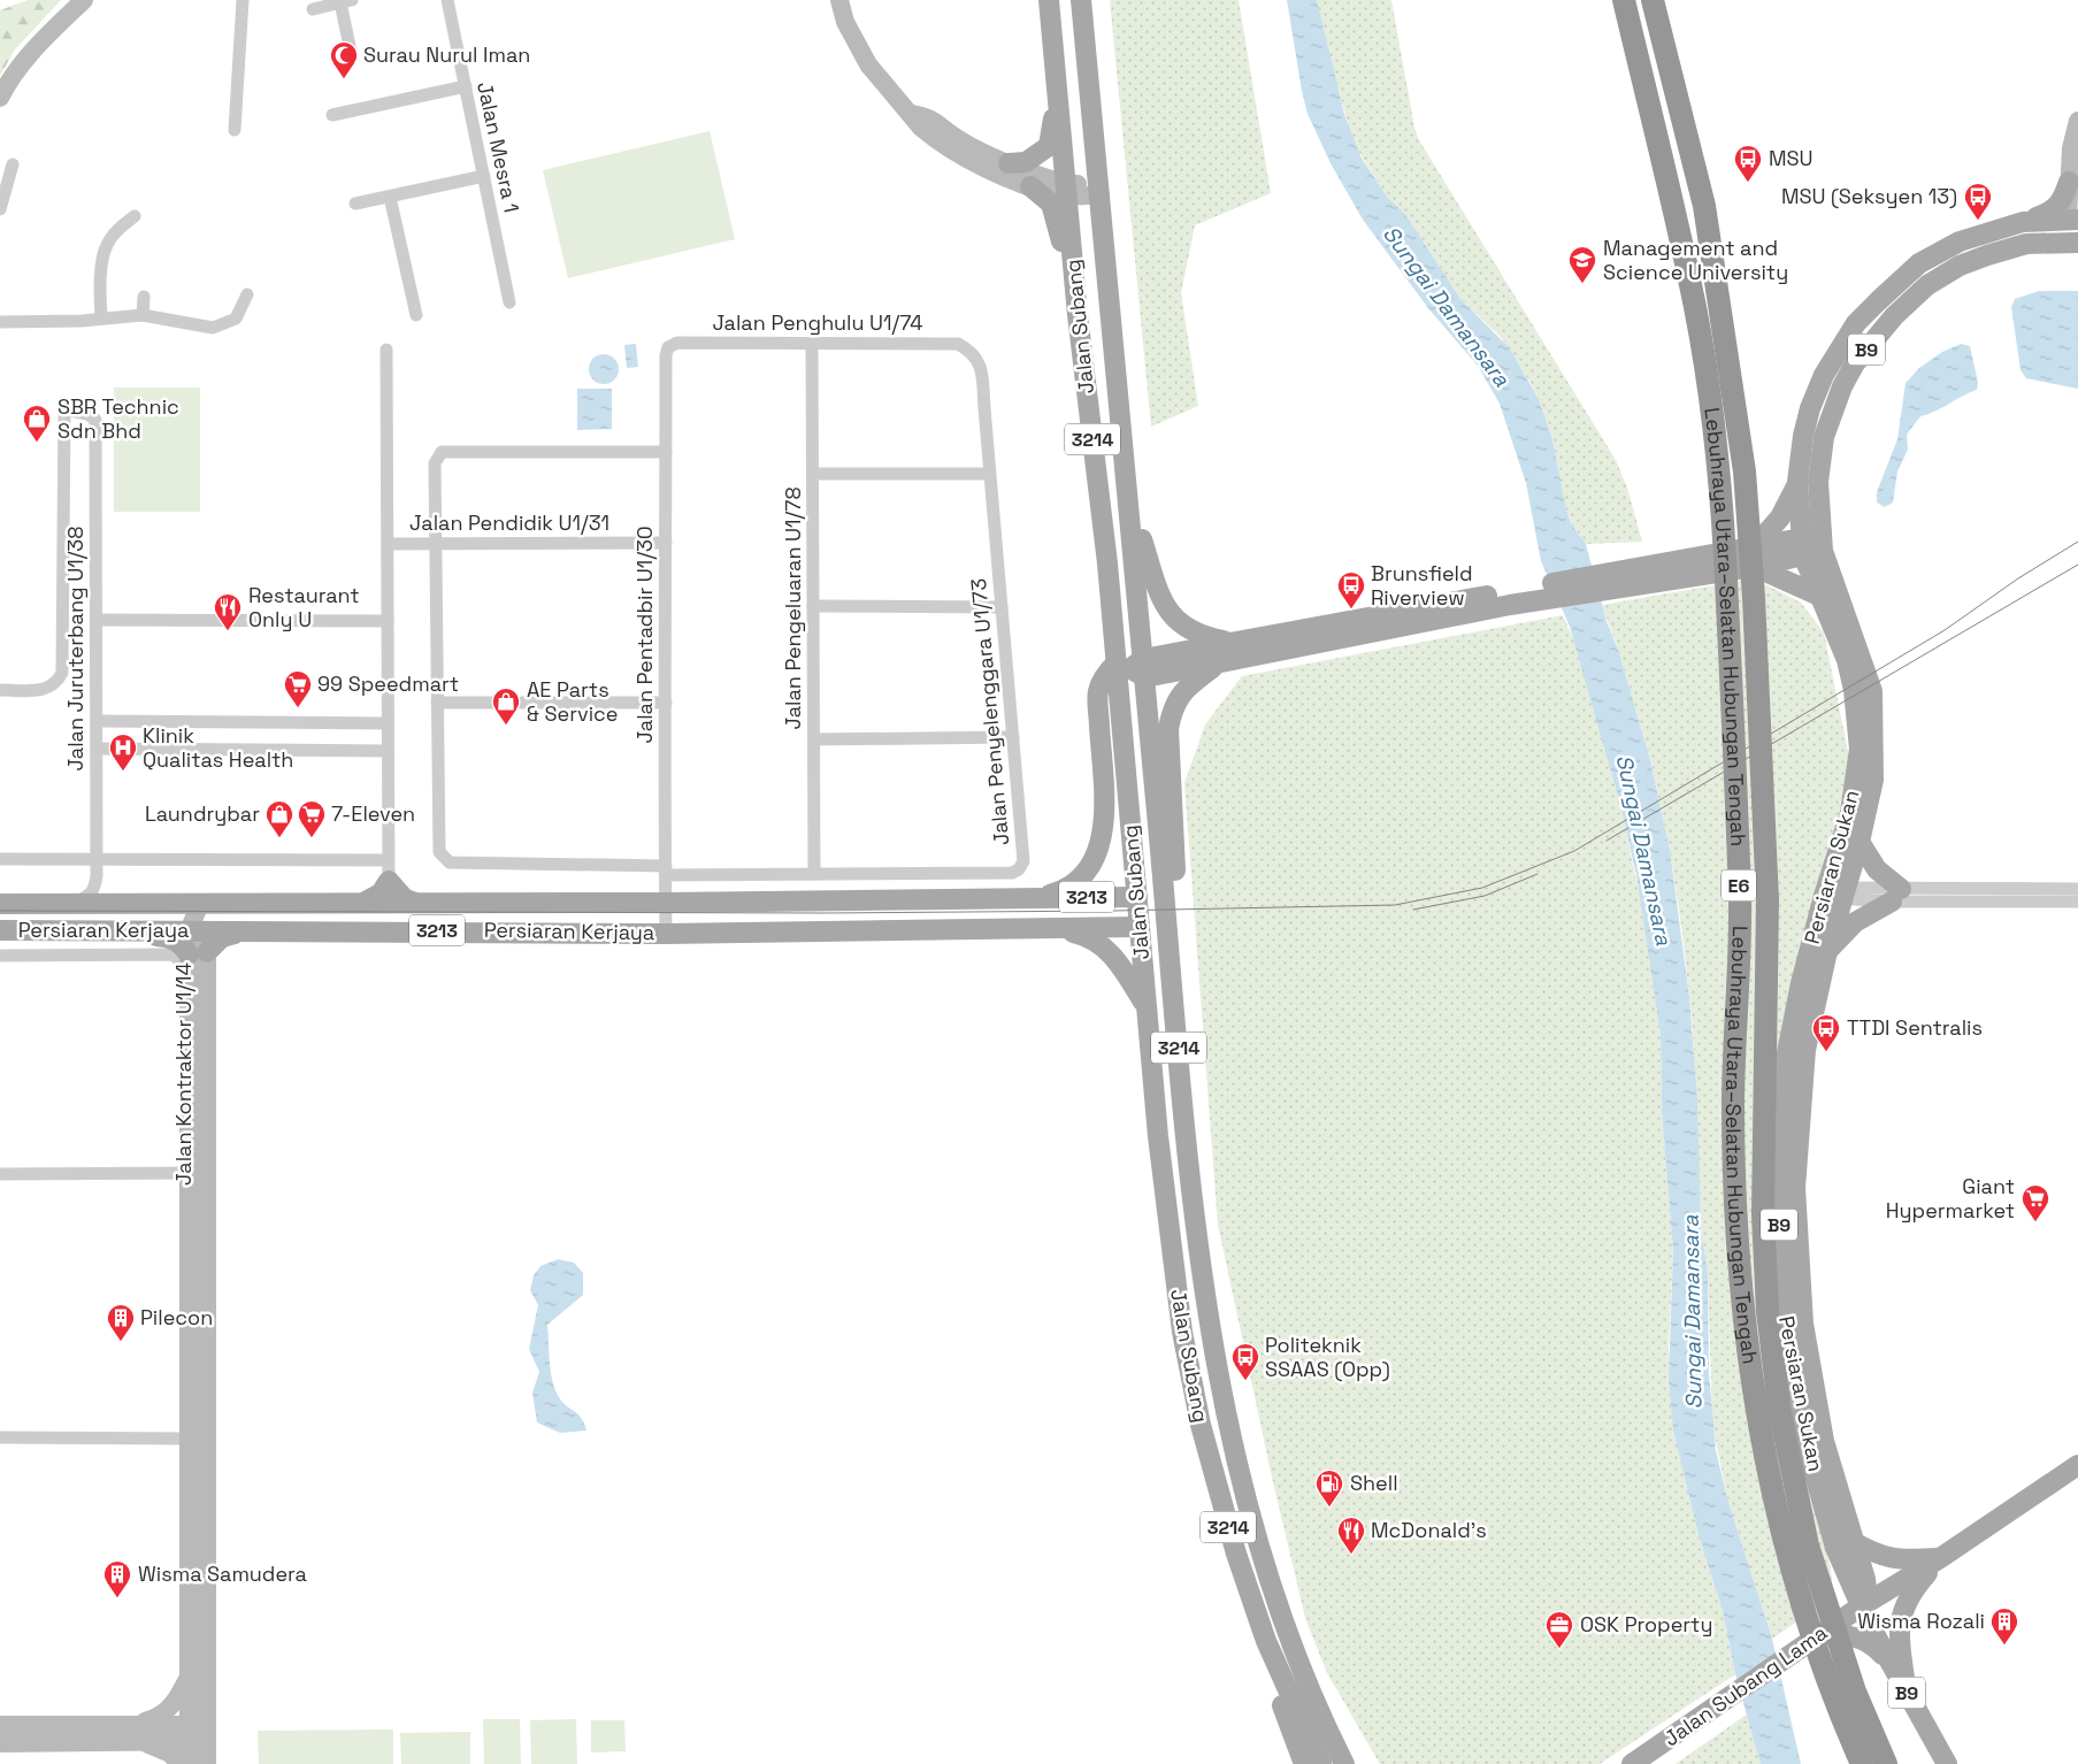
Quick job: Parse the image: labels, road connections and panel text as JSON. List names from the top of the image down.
{
  "streets": {
    "highway": ["Lebuhraya Utara–Selatan Hubungan Tengah", "E6"],
    "main road": [
      "Jalan Subang",
      "B9",
      "3214",
      "Persiaran Sukan",
      "3213",
      "Persiaran Kerjaya",
      "Jalan Subang Lama"
    ],
    "street": [
      "Jalan Mesra 1",
      "Jalan Penghulu U1/74",
      "Jalan Pendidik U1/31",
      "Jalan Pengeluaran U1/78",
      "Jalan Pentadbir U1/30",
      "Jalan Juruterbang U1/38",
      "Jalan Penyelenggara U1/73",
      "Jalan Kontraktor U1/14"
    ]
  },
  "crossings": [
    ["Jalan Penghulu U1/74", "Jalan Pengeluaran U1/78"],
    ["Jalan Penghulu U1/74", "Jalan Pentadbir U1/30"],
    ["Jalan Penghulu U1/74", "Jalan Penyelenggara U1/73"],
    ["Jalan Subang", "Persiaran Kerjaya"],
    ["Jalan Pendidik U1/31", "Jalan Pentadbir U1/30"],
    ["Jalan Pengeluaran U1/78", "Jalan Penyelenggara U1/73"],
    ["Jalan Pentadbir U1/30", "Jalan Penyelenggara U1/73"],
    ["Jalan Pentadbir U1/30", "Persiaran Kerjaya"],
    ["Persiaran Sukan", "Jalan Subang Lama"],
    ["Persiaran Kerjaya", "Jalan Kontraktor U1/14"]
  ],
  "water": ["Sungai Damansara"],
  "places": {
    "mosque": ["Surau Nurul Iman"],
    "bus stop": [
      "MSU",
      "MSU (Seksyen 13)",
      "Brunsfield Riverview",
      "TTDI Sentralis",
      "Politeknik SSAAS (Opp)"
    ],
    "school or university": ["Management and Science University"],
    "shop": ["SBR Technic Sdn Bhd", "AE Parts & Service", "Laundrybar"],
    "restaurant": ["Restaurant Only U", "McDonald's"],
    "supermarket": ["99 Speedmart", "7-Eleven", "Giant Hypermarket"],
    "hospital": ["Klinik Qualitas Health"],
    "building": ["Pilecon", "Wisma Samudera", "Wisma Rozali"],
    "fuel station": ["Shell"],
    "office": ["OSK Property"]
  }
}
